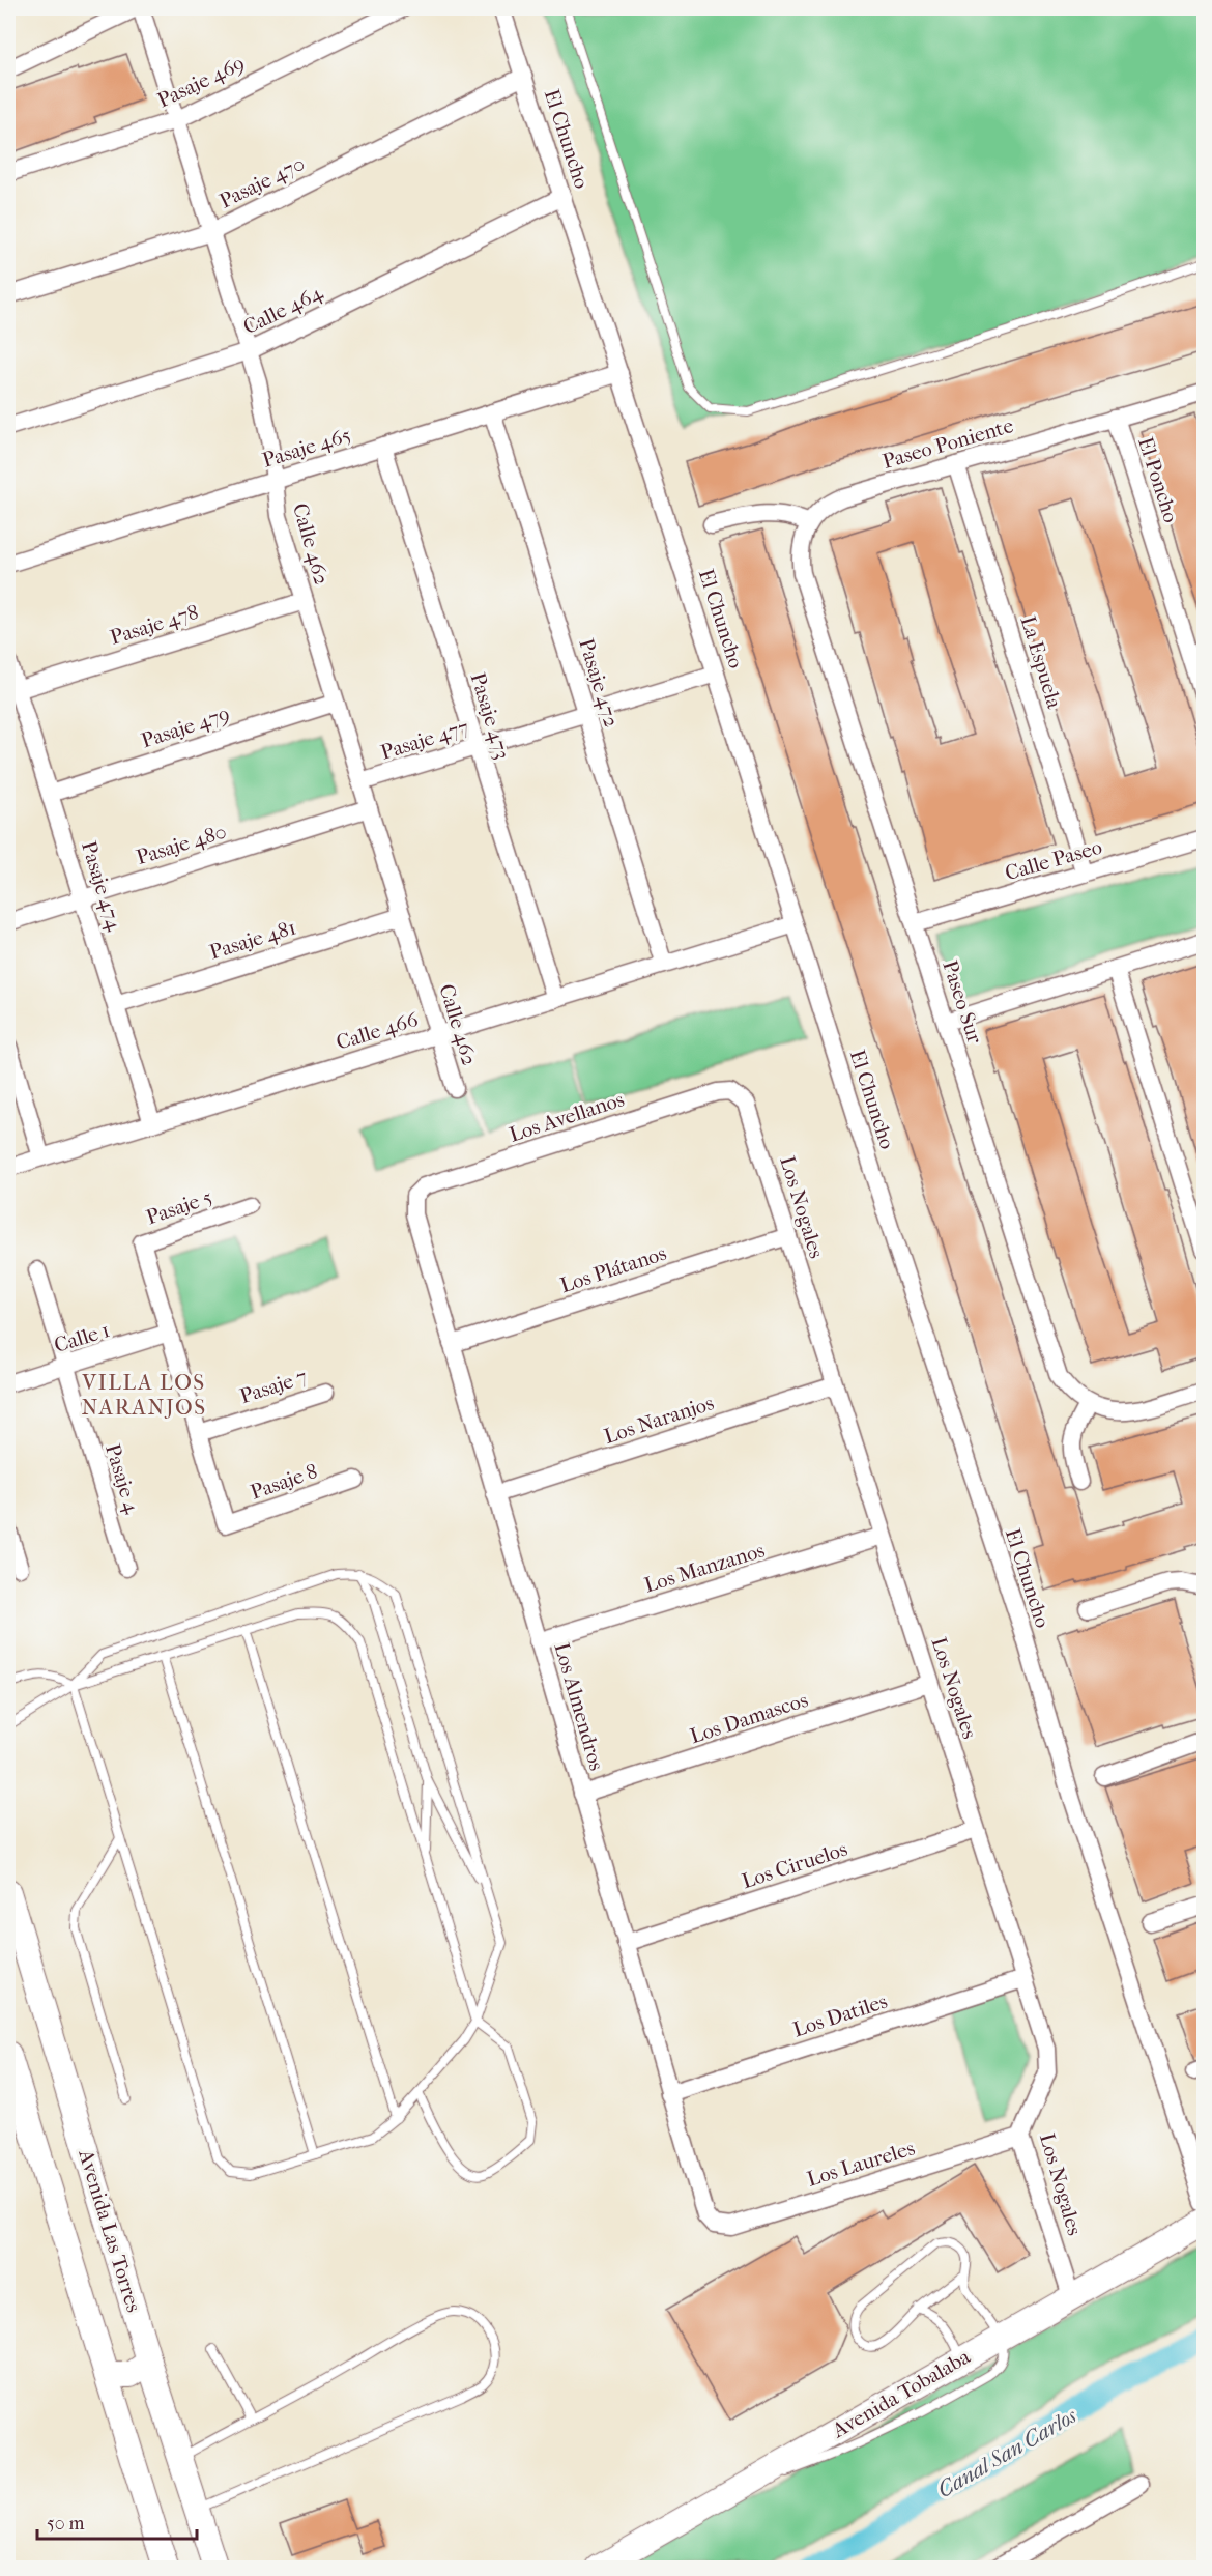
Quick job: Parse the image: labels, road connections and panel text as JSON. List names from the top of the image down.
{
  "streets": {
    "main road": ["Avenida Las Torres", "Avenida Tobalaba"],
    "street": [
      "Pasaje 469",
      "El Chuncho",
      "Pasaje 470",
      "Calle 464",
      "Paseo Poniente",
      "Pasaje 465",
      "El Poncho",
      "Calle 462",
      "Pasaje 478",
      "La Espuela",
      "Pasaje 472",
      "Pasaje 473",
      "Pasaje 479",
      "Pasaje 477",
      "Pasaje 480",
      "Calle Paseo",
      "Pasaje 474",
      "Pasaje 481",
      "Paseo Sur",
      "Calle 466",
      "Los Avellanos",
      "Pasaje 5",
      "Los Nogales",
      "Los Plátanos",
      "Calle 1",
      "Pasaje 7",
      "Los Naranjos",
      "Pasaje 4",
      "Pasaje 8",
      "Los Manzanos",
      "Los Almendros",
      "Los Damascos",
      "Los Ciruelos",
      "Los Datiles",
      "Los Laureles"
    ]
  },
  "crossings": [
    ["Pasaje 469", "Calle 462"],
    ["El Chuncho", "Pasaje 470"],
    ["El Chuncho", "Calle 464"],
    ["El Chuncho", "Pasaje 465"],
    ["El Chuncho", "Pasaje 477"],
    ["El Chuncho", "Calle 466"],
    ["Pasaje 470", "Calle 462"],
    ["Calle 464", "Calle 462"],
    ["Paseo Poniente", "El Poncho"],
    ["Paseo Poniente", "La Espuela"],
    ["Paseo Poniente", "Paseo Sur"],
    ["Pasaje 465", "Calle 462"],
    ["Pasaje 465", "Pasaje 472"],
    ["Pasaje 465", "Pasaje 473"],
    ["Calle 462", "Pasaje 478"],
    ["Calle 462", "Pasaje 479"],
    ["Calle 462", "Pasaje 477"],
    ["Calle 462", "Pasaje 480"],
    ["Calle 462", "Pasaje 481"],
    ["Calle 462", "Calle 466"],
    ["Pasaje 478", "Pasaje 474"],
    ["La Espuela", "Calle Paseo"],
    ["Pasaje 472", "Pasaje 477"],
    ["Pasaje 472", "Calle 466"],
    ["Pasaje 473", "Pasaje 477"],
    ["Pasaje 473", "Calle 466"],
    ["Pasaje 479", "Pasaje 474"],
    ["Pasaje 480", "Pasaje 474"],
    ["Calle Paseo", "Paseo Sur"],
    ["Pasaje 474", "Pasaje 481"],
    ["Pasaje 474", "Calle 466"],
    ["Los Avellanos", "Los Nogales"],
    ["Los Avellanos", "Los Almendros"],
    ["Pasaje 5", "Calle 1"],
    ["Los Nogales", "Los Plátanos"],
    ["Los Nogales", "Los Naranjos"],
    ["Los Nogales", "Los Manzanos"],
    ["Los Nogales", "Los Damascos"],
    ["Los Nogales", "Los Ciruelos"],
    ["Los Nogales", "Los Datiles"],
    ["Los Nogales", "Los Laureles"],
    ["Los Nogales", "Avenida Tobalaba"],
    ["Los Plátanos", "Los Almendros"],
    ["Calle 1", "Pasaje 4"],
    ["Pasaje 7", "Pasaje 8"],
    ["Los Naranjos", "Los Almendros"],
    ["Los Manzanos", "Los Almendros"],
    ["Los Almendros", "Los Damascos"],
    ["Los Almendros", "Los Ciruelos"],
    ["Los Almendros", "Los Datiles"],
    ["Los Almendros", "Los Laureles"]
  ],
  "districts": ["VILLA LOS NARANJOS"],
  "water": ["Canal San Carlos"],
  "scale_bar": "50 m"
}
